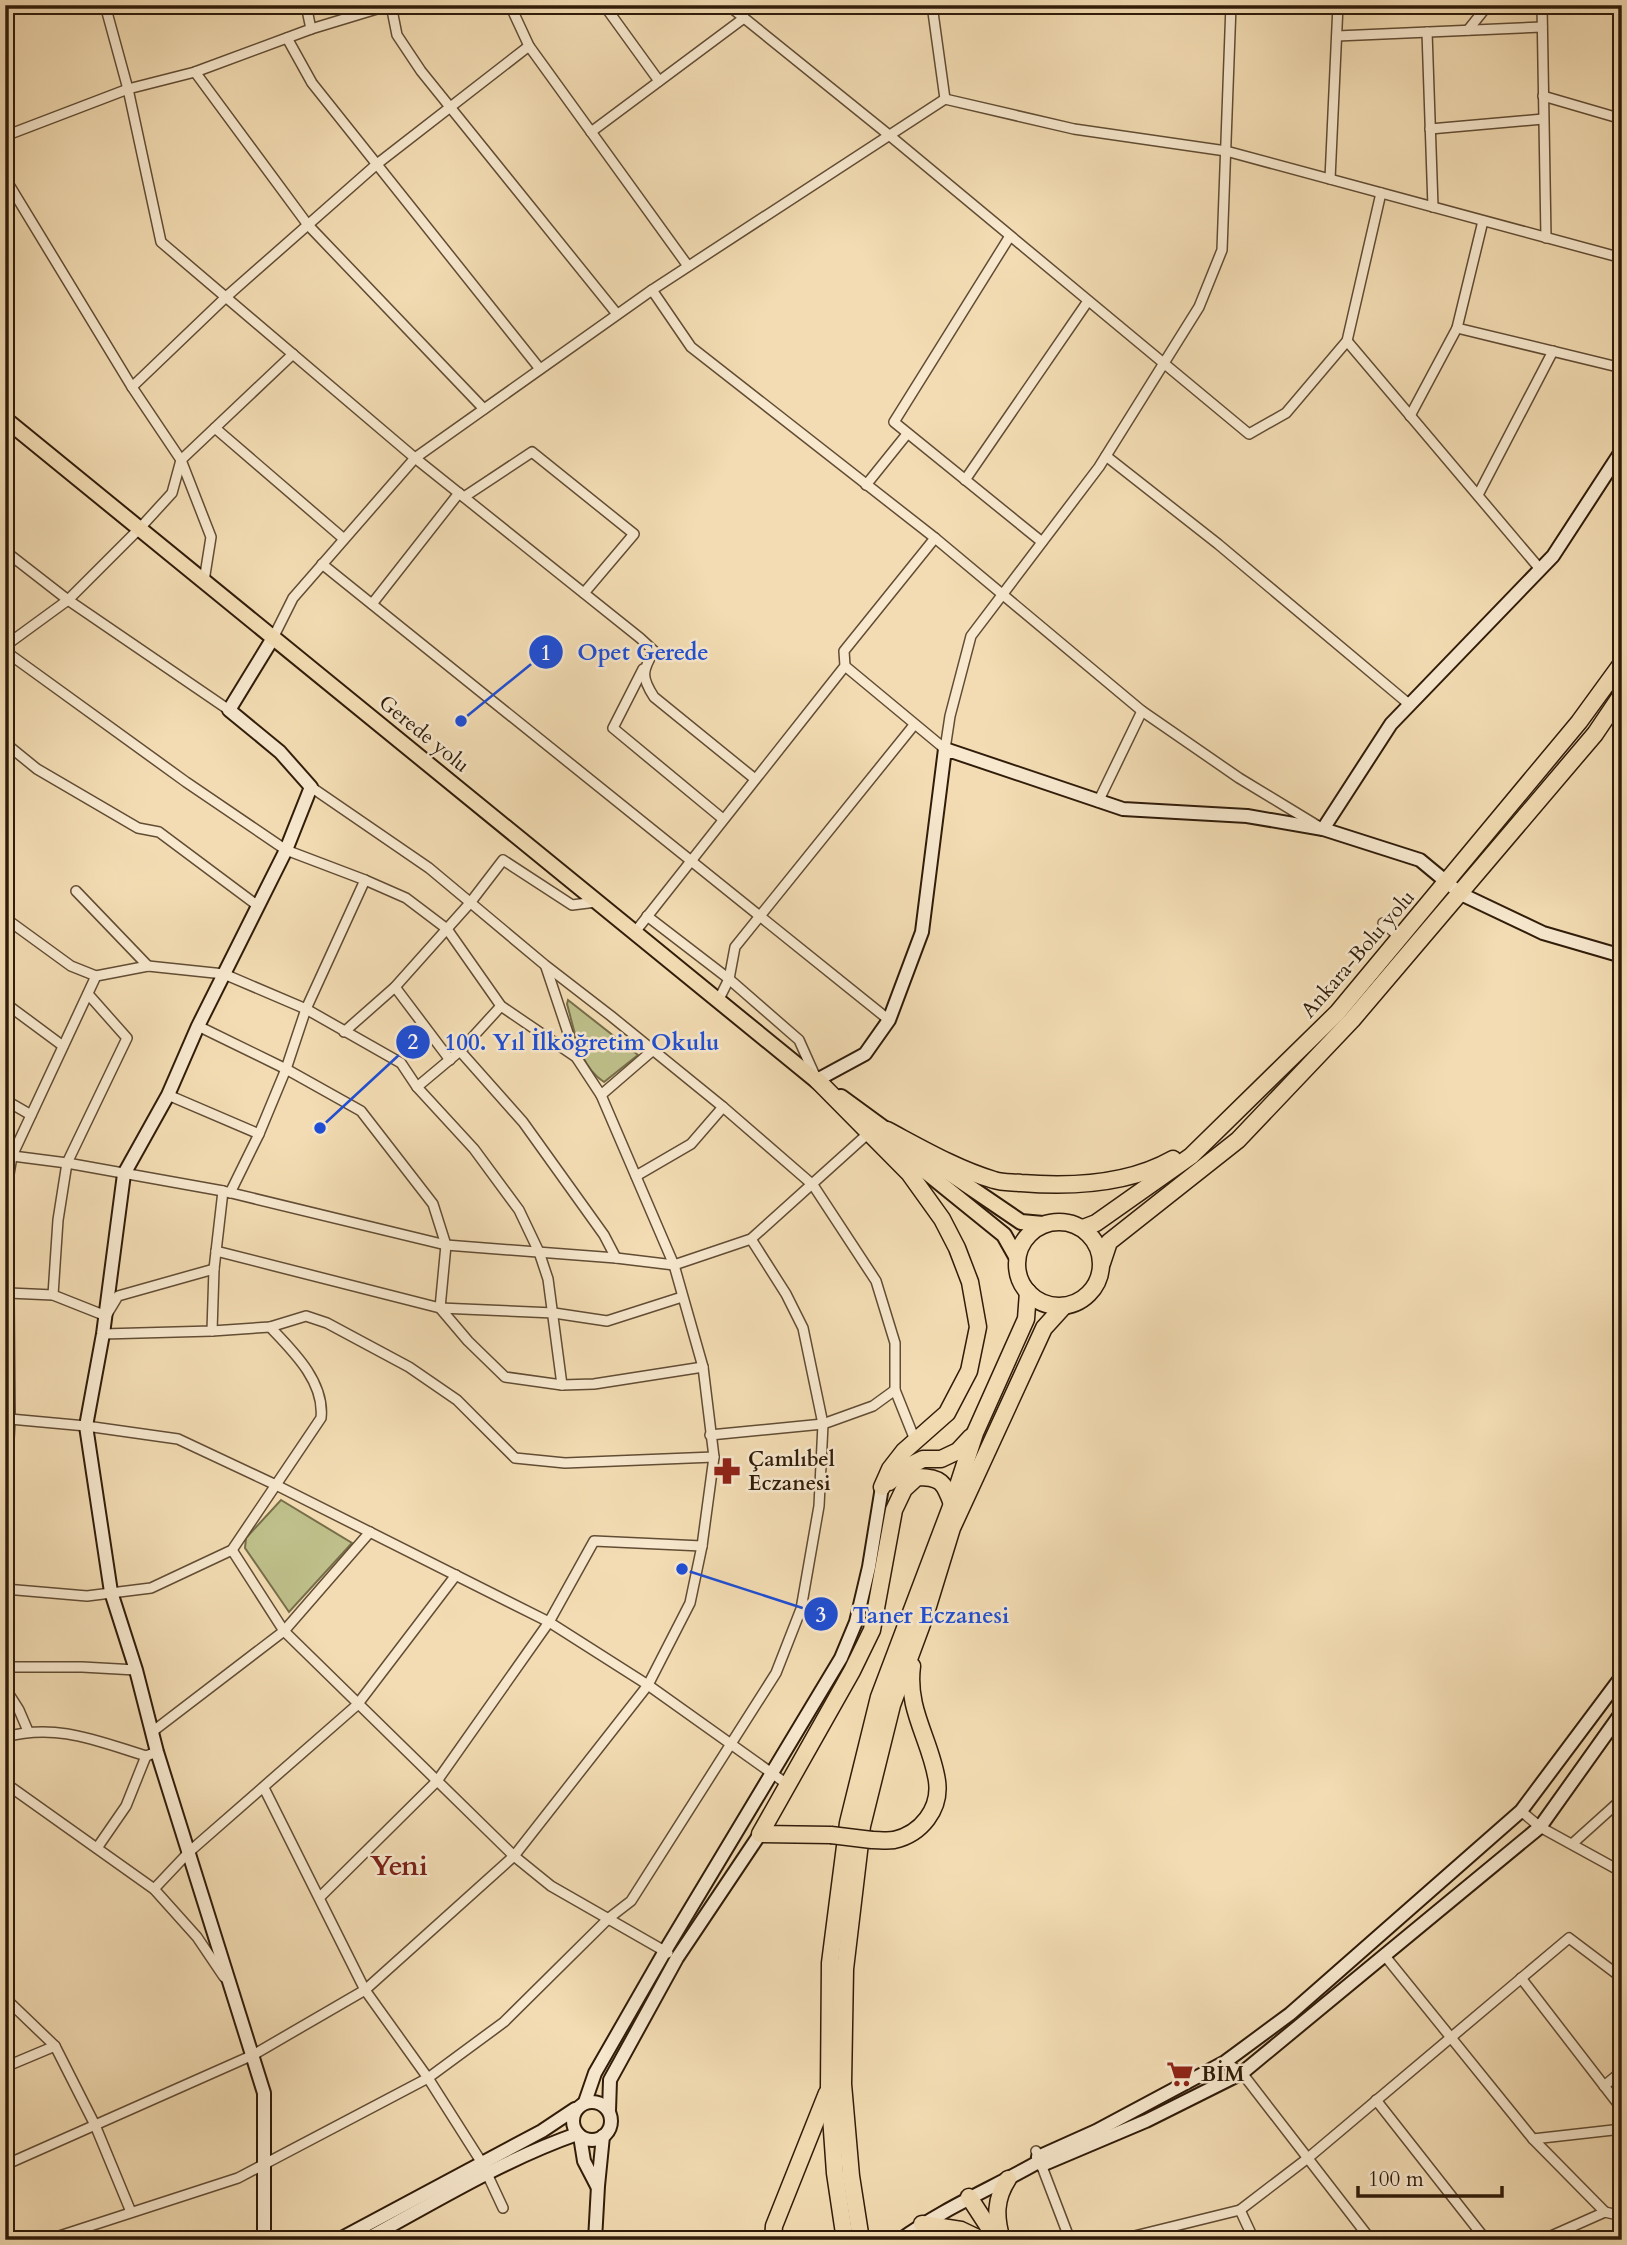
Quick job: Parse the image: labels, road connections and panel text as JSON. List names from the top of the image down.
{
  "streets": {
    "highway": ["Ankara-Bolu yolu"],
    "main road": ["Gerede yolu"]
  },
  "districts": ["Yeni"],
  "places": {
    "other": ["Opet Gerede", "100. Yıl İlköğretim Okulu", "Taner Eczanesi"],
    "pharmacy": ["Çamlıbel Eczanesi"],
    "supermarket": ["BİM"]
  },
  "scale_bar": "100 m"
}
